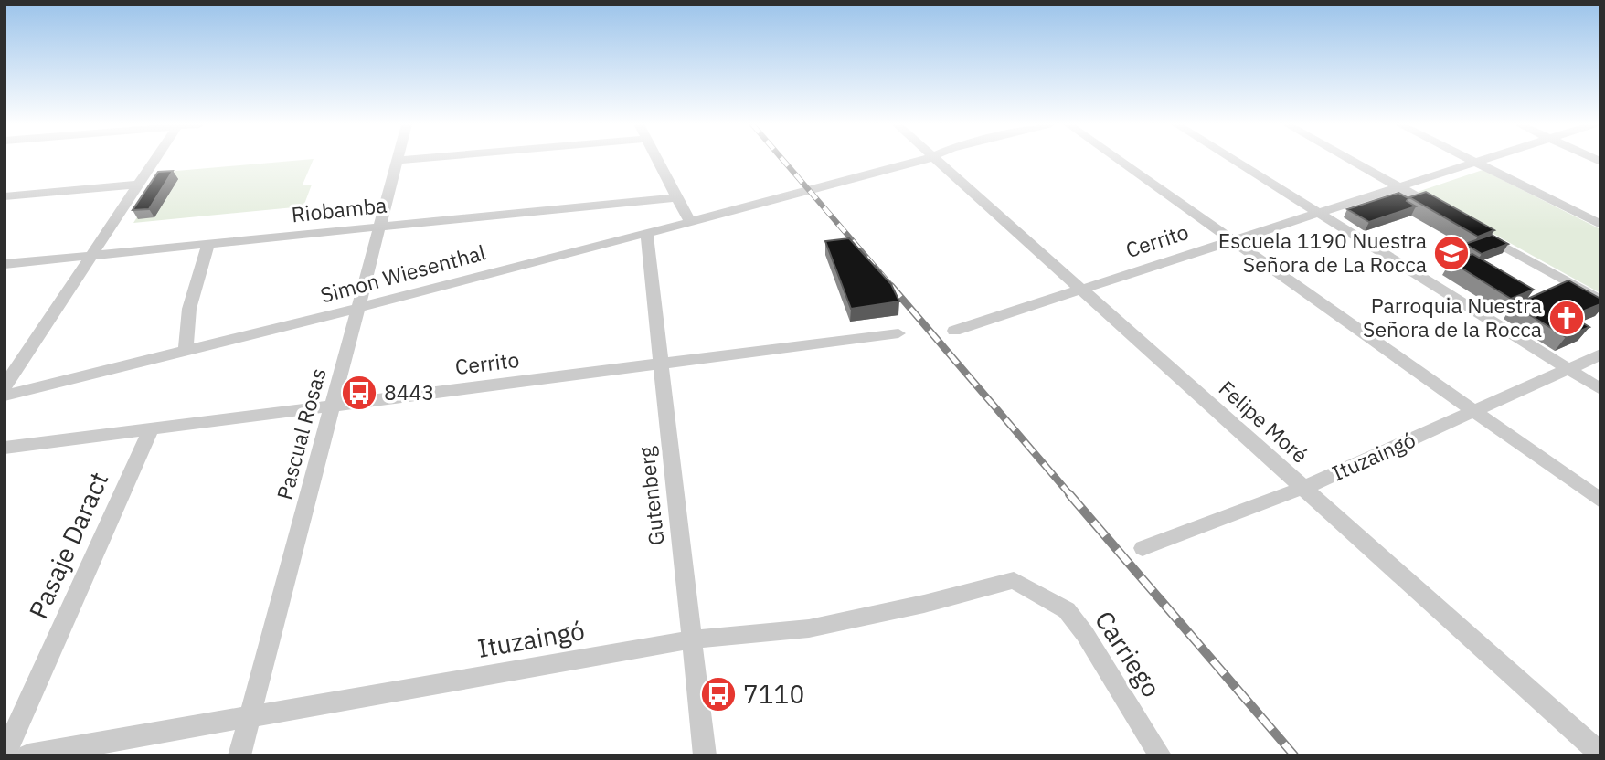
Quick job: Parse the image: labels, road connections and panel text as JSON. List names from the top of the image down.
{
  "streets": {
    "street": [
      "Riobamba",
      "Cerrito",
      "Simon Wiesenthal",
      "Felipe Moré",
      "Pascual Rosas",
      "Ituzaingó",
      "Gutenberg",
      "Pasaje Daract",
      "Carriego"
    ]
  },
  "crossings": [
    ["Riobamba", "Pascual Rosas"],
    ["Cerrito", "Felipe Moré"],
    ["Cerrito", "Pascual Rosas"],
    ["Cerrito", "Gutenberg"],
    ["Cerrito", "Pasaje Daract"],
    ["Simon Wiesenthal", "Pascual Rosas"],
    ["Simon Wiesenthal", "Gutenberg"],
    ["Felipe Moré", "Ituzaingó"],
    ["Pascual Rosas", "Ituzaingó"],
    ["Ituzaingó", "Gutenberg"],
    ["Ituzaingó", "Carriego"]
  ],
  "places": {
    "school or university": ["Escuela 1190 Nuestra Señora de La Rocca"],
    "church": ["Parroquia Nuestra Señora de la Rocca"],
    "bus stop": ["8443", "7110"]
  }
}
